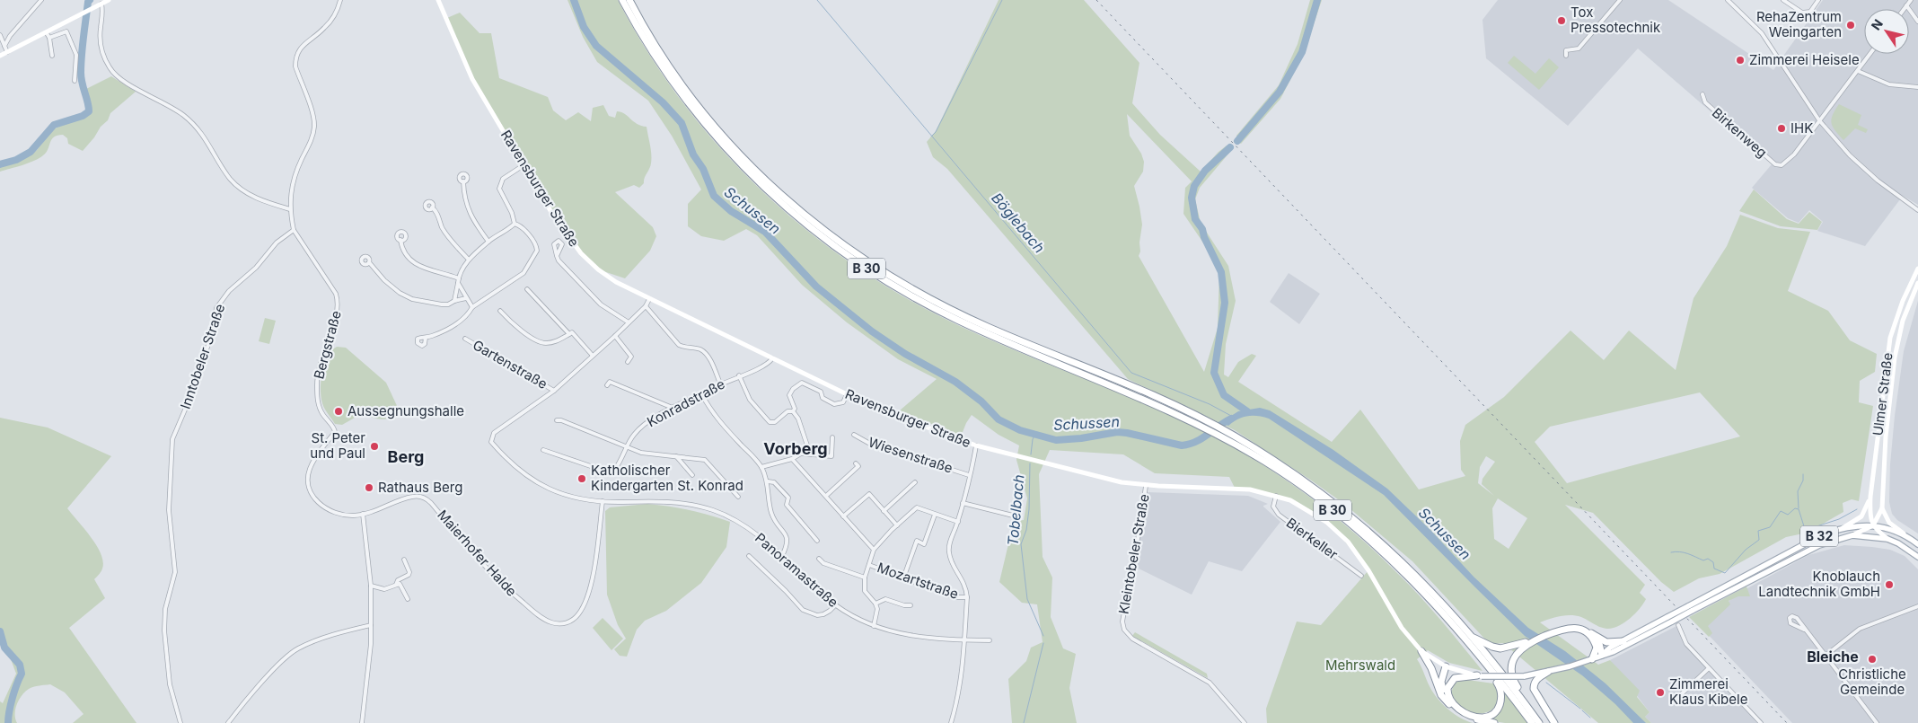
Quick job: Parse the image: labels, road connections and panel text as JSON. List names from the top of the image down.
{
  "streets": {
    "highway": ["B 30", "B 32"],
    "main road": ["Ravensburger Straße", "Ulmer Straße"],
    "street": [
      "Birkenweg",
      "Bergstraße",
      "Inntobeler Straße",
      "Gartenstraße",
      "Konradstraße",
      "Wiesenstraße",
      "Bierkeller",
      "Maierhofer Halde",
      "Kleintobeler Straße",
      "Panoramastraße",
      "Mozartstraße"
    ]
  },
  "crossings": [
    ["Ravensburger Straße", "Konradstraße"],
    ["Ravensburger Straße", "B 32"],
    ["Ravensburger Straße", "Bierkeller"],
    ["Ravensburger Straße", "Kleintobeler Straße"],
    ["B 30", "B 32"],
    ["Bergstraße", "Inntobeler Straße"],
    ["Bergstraße", "Maierhofer Halde"],
    ["Gartenstraße", "Panoramastraße"],
    ["Ulmer Straße", "B 32"],
    ["Maierhofer Halde", "Panoramastraße"]
  ],
  "districts": ["Vorberg", "Berg", "Bleiche"],
  "water": ["Schussen", "Böglebach", "Tobelbach"],
  "parks": ["Mehrswald"],
  "places": [
    "Tox Pressotechnik",
    "RehaZentrum Weingarten",
    "Zimmerei Heisele",
    "IHK",
    "Aussegnungshalle",
    "St. Peter und Paul",
    "Katholischer Kindergarten St. Konrad",
    "Rathaus Berg",
    "Knoblauch Landtechnik GmbH",
    "Christliche Gemeinde",
    "Zimmerei Klaus Kibele"
  ],
  "north": "top left"
}
